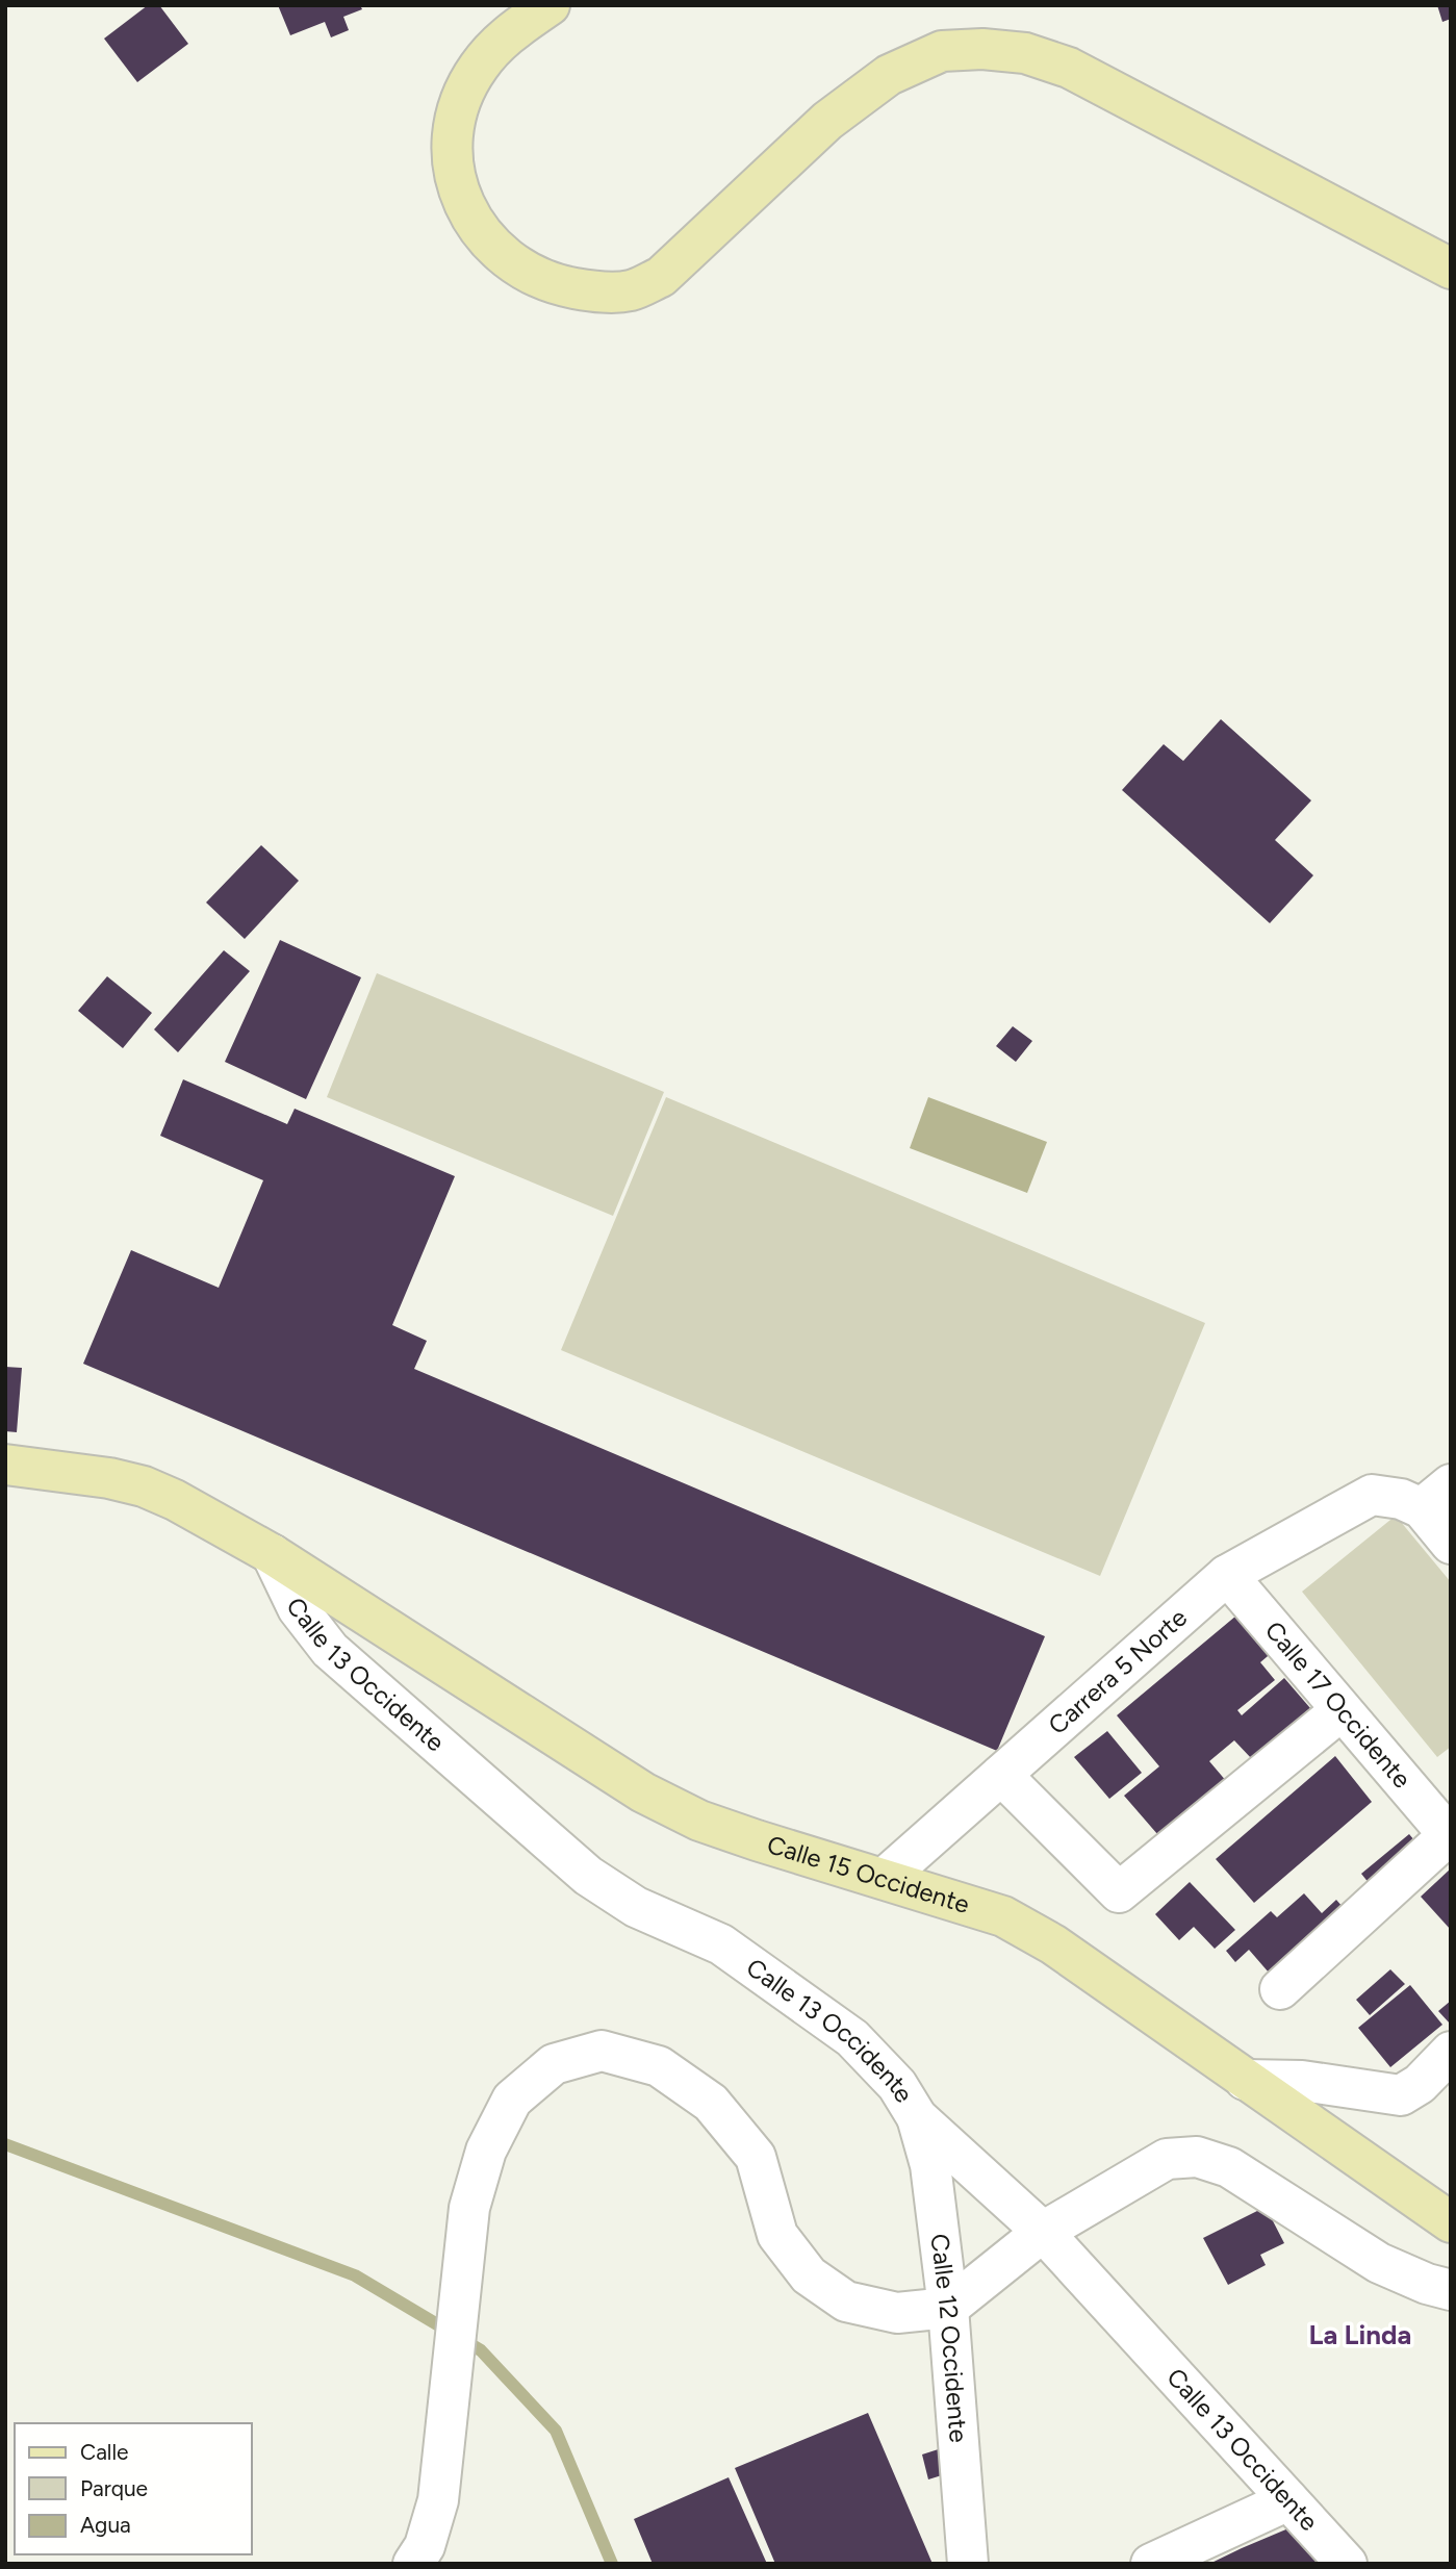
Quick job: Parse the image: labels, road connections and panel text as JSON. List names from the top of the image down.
{
  "streets": {
    "main road": ["Calle 15 Occidente"],
    "street": [
      "Calle 13 Occidente",
      "Carrera 5 Norte",
      "Calle 17 Occidente",
      "Calle 12 Occidente"
    ]
  },
  "crossings": [
    ["Calle 13 Occidente", "Calle 15 Occidente"],
    ["Calle 13 Occidente", "Calle 12 Occidente"],
    ["Carrera 5 Norte", "Calle 17 Occidente"],
    ["Carrera 5 Norte", "Calle 15 Occidente"]
  ],
  "districts": ["La Linda"],
  "legend": ["Calle", "Parque", "Agua"]
}
